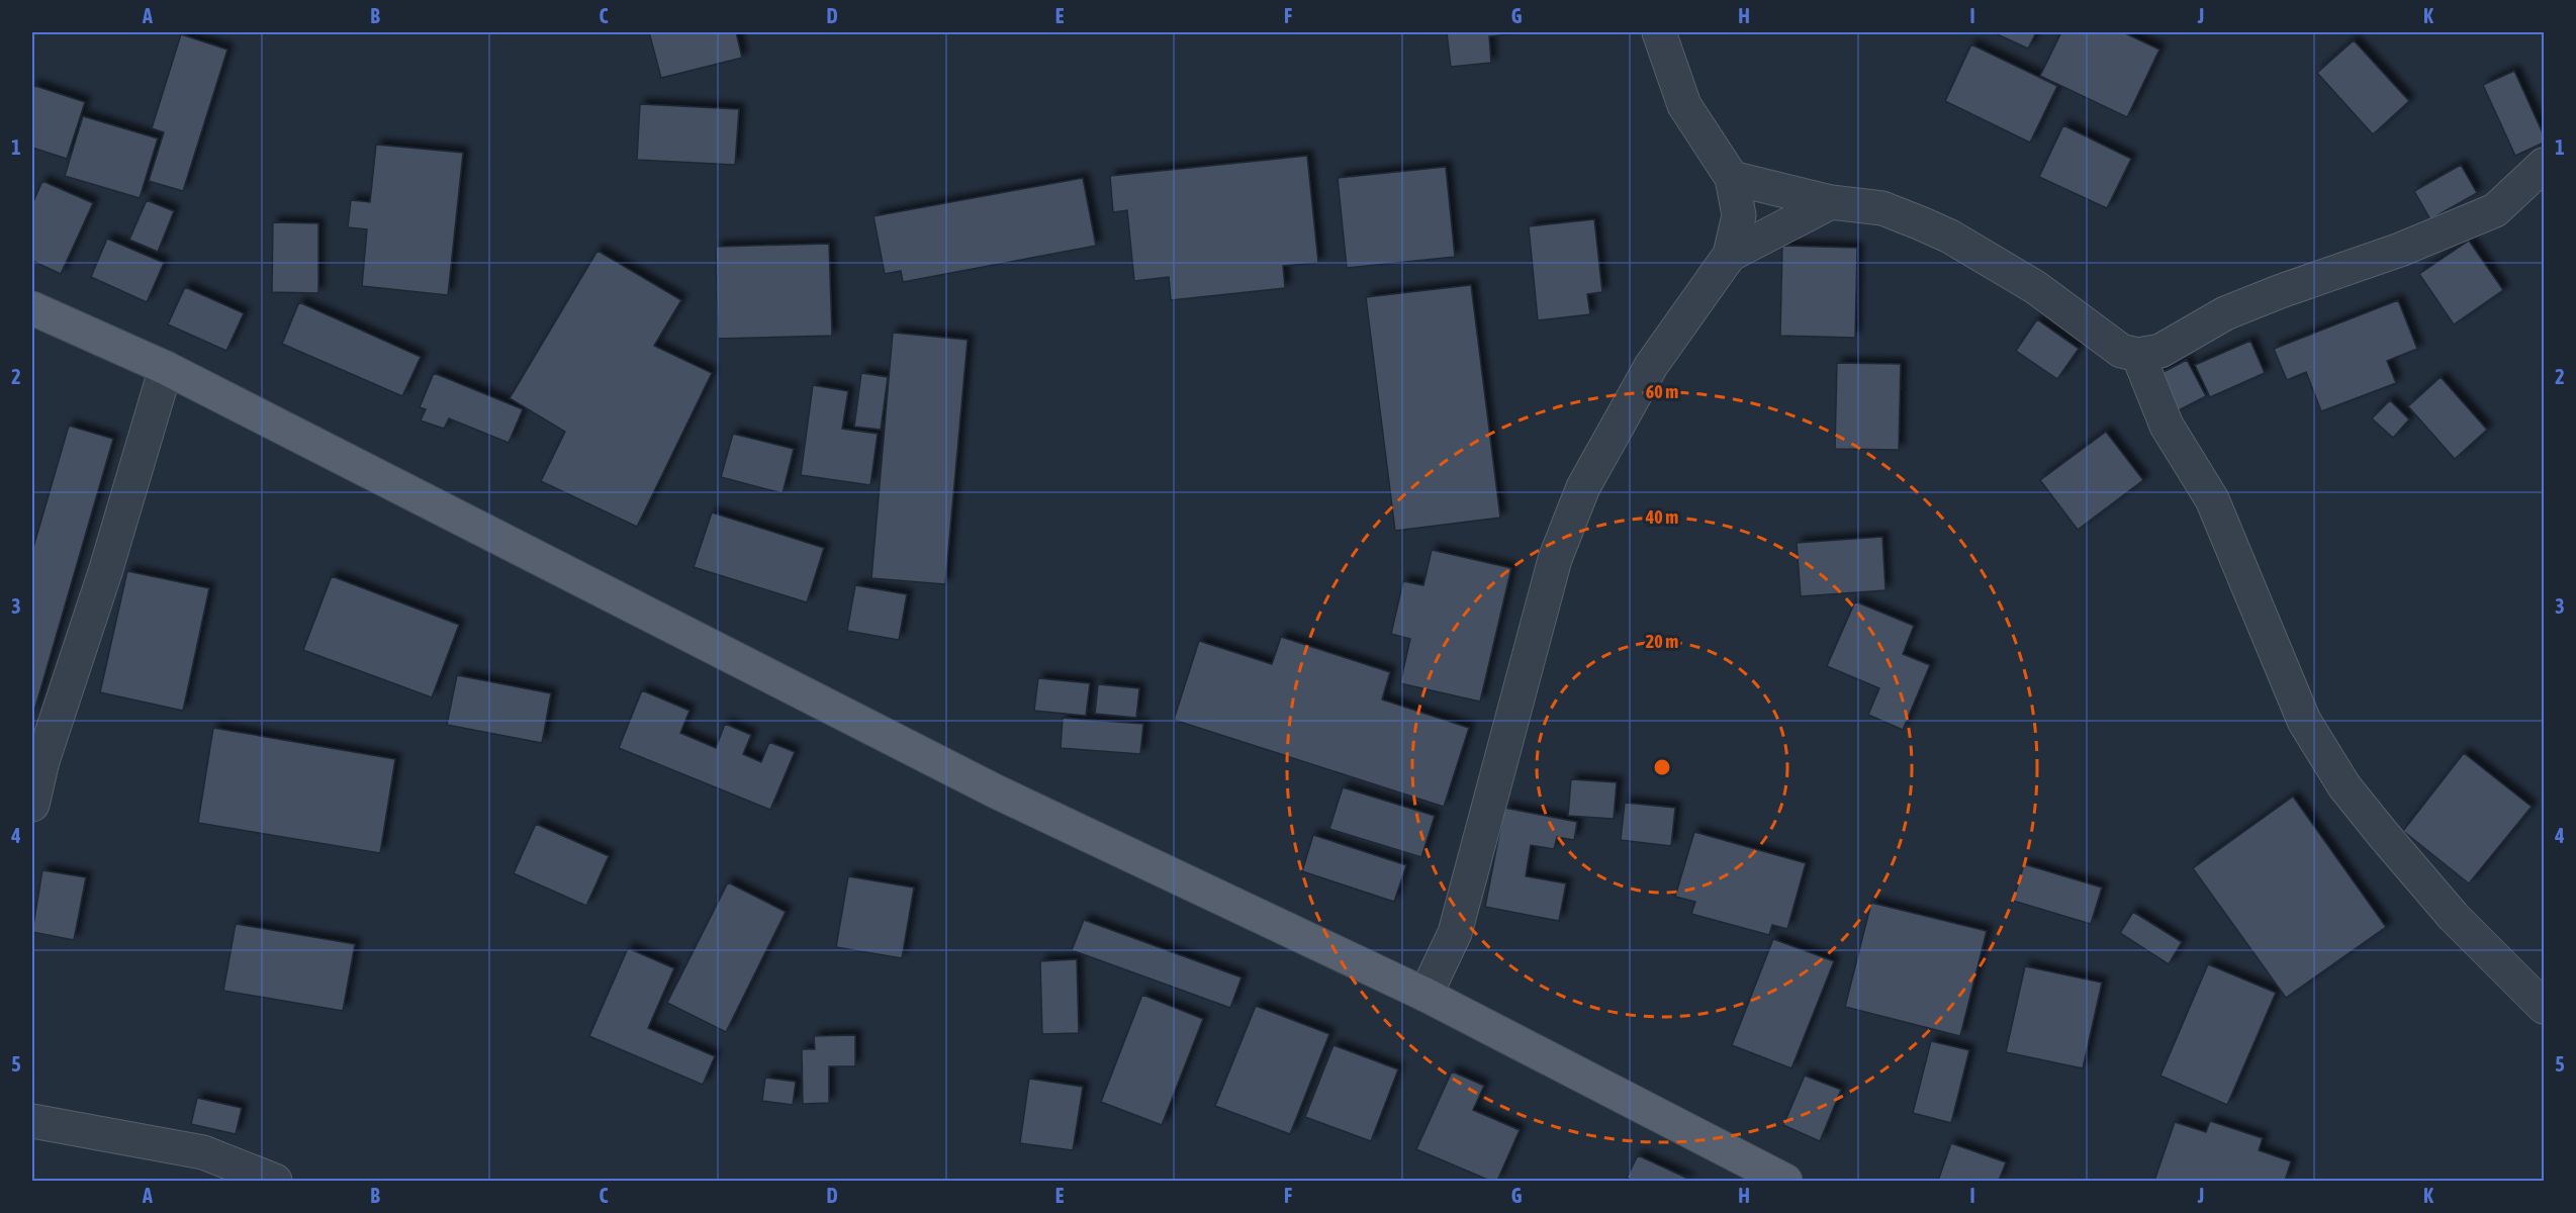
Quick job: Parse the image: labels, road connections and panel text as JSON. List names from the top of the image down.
{
  "grid": {
    "columns": [
      "A",
      "B",
      "C",
      "D",
      "E",
      "F",
      "G",
      "H",
      "I",
      "J",
      "K"
    ],
    "rows": [
      "1",
      "2",
      "3",
      "4",
      "5"
    ]
  },
  "rings": ["60 m", "40 m", "20 m"]
}
